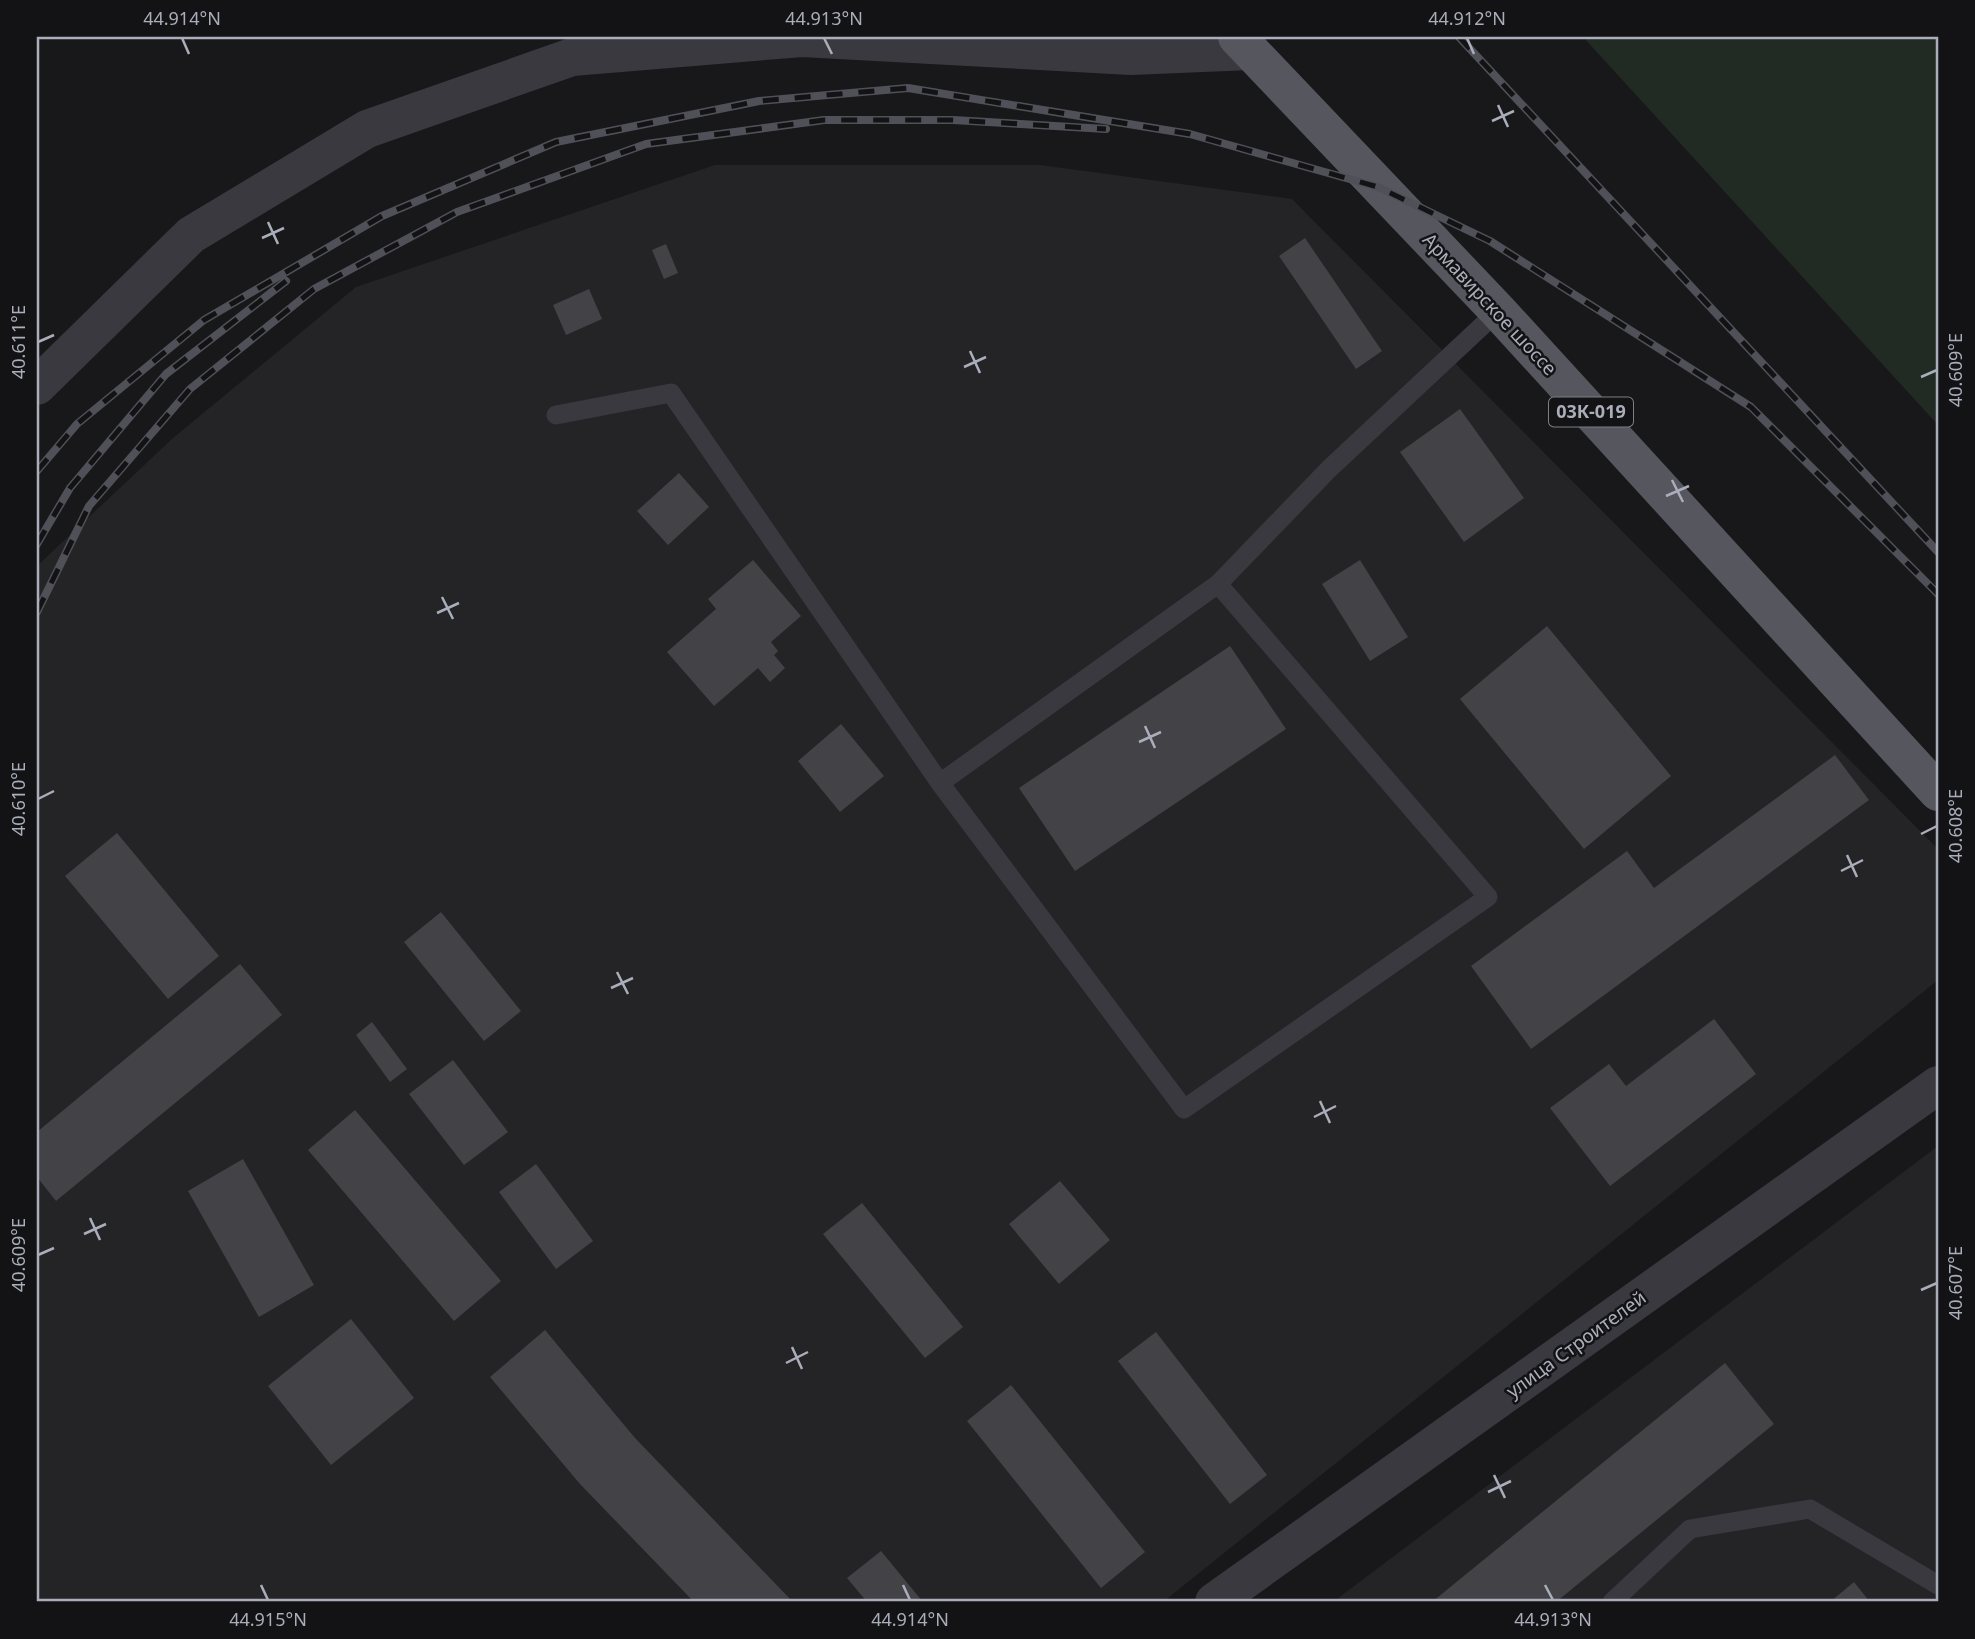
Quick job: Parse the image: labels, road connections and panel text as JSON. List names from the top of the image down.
{
  "streets": {
    "main road": ["Армавирское шоссе", "03К-019"],
    "street": ["улица Строителей"]
  },
  "coordinates": [
    "44.914°N",
    "44.913°N",
    "44.912°N",
    "40.611°E",
    "40.609°E",
    "40.610°E",
    "40.608°E",
    "40.607°E",
    "44.915°N"
  ]
}
